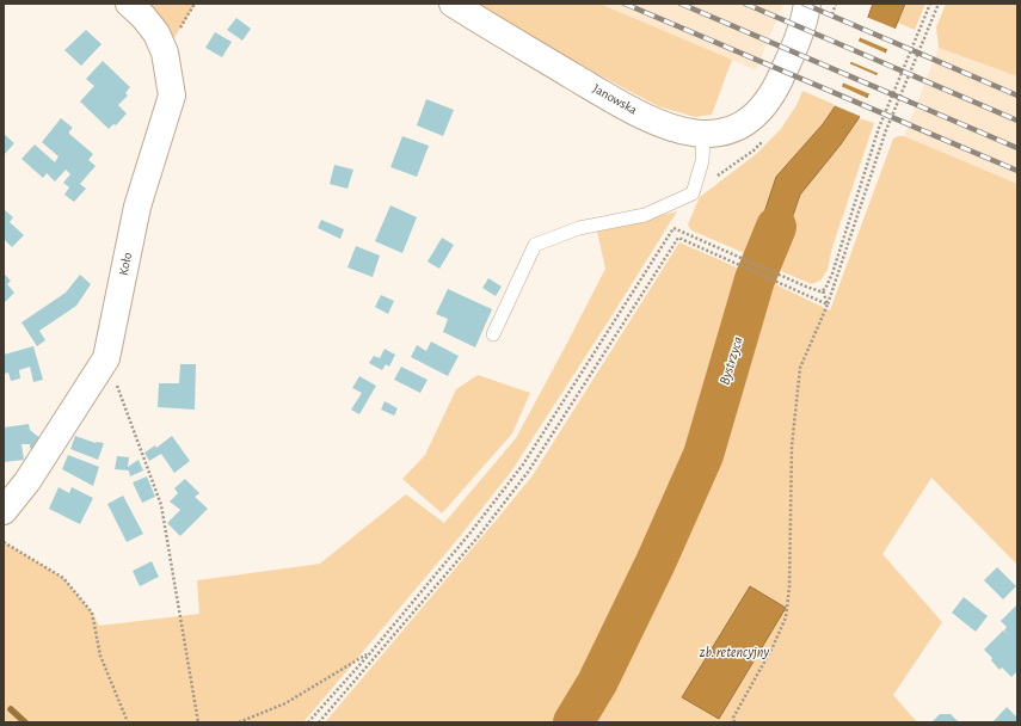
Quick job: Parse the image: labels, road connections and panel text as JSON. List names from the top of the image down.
{
  "streets": {
    "street": ["Janowska", "Koło"]
  },
  "water": ["Bystrzyca", "zb. retencyjny"]
}
